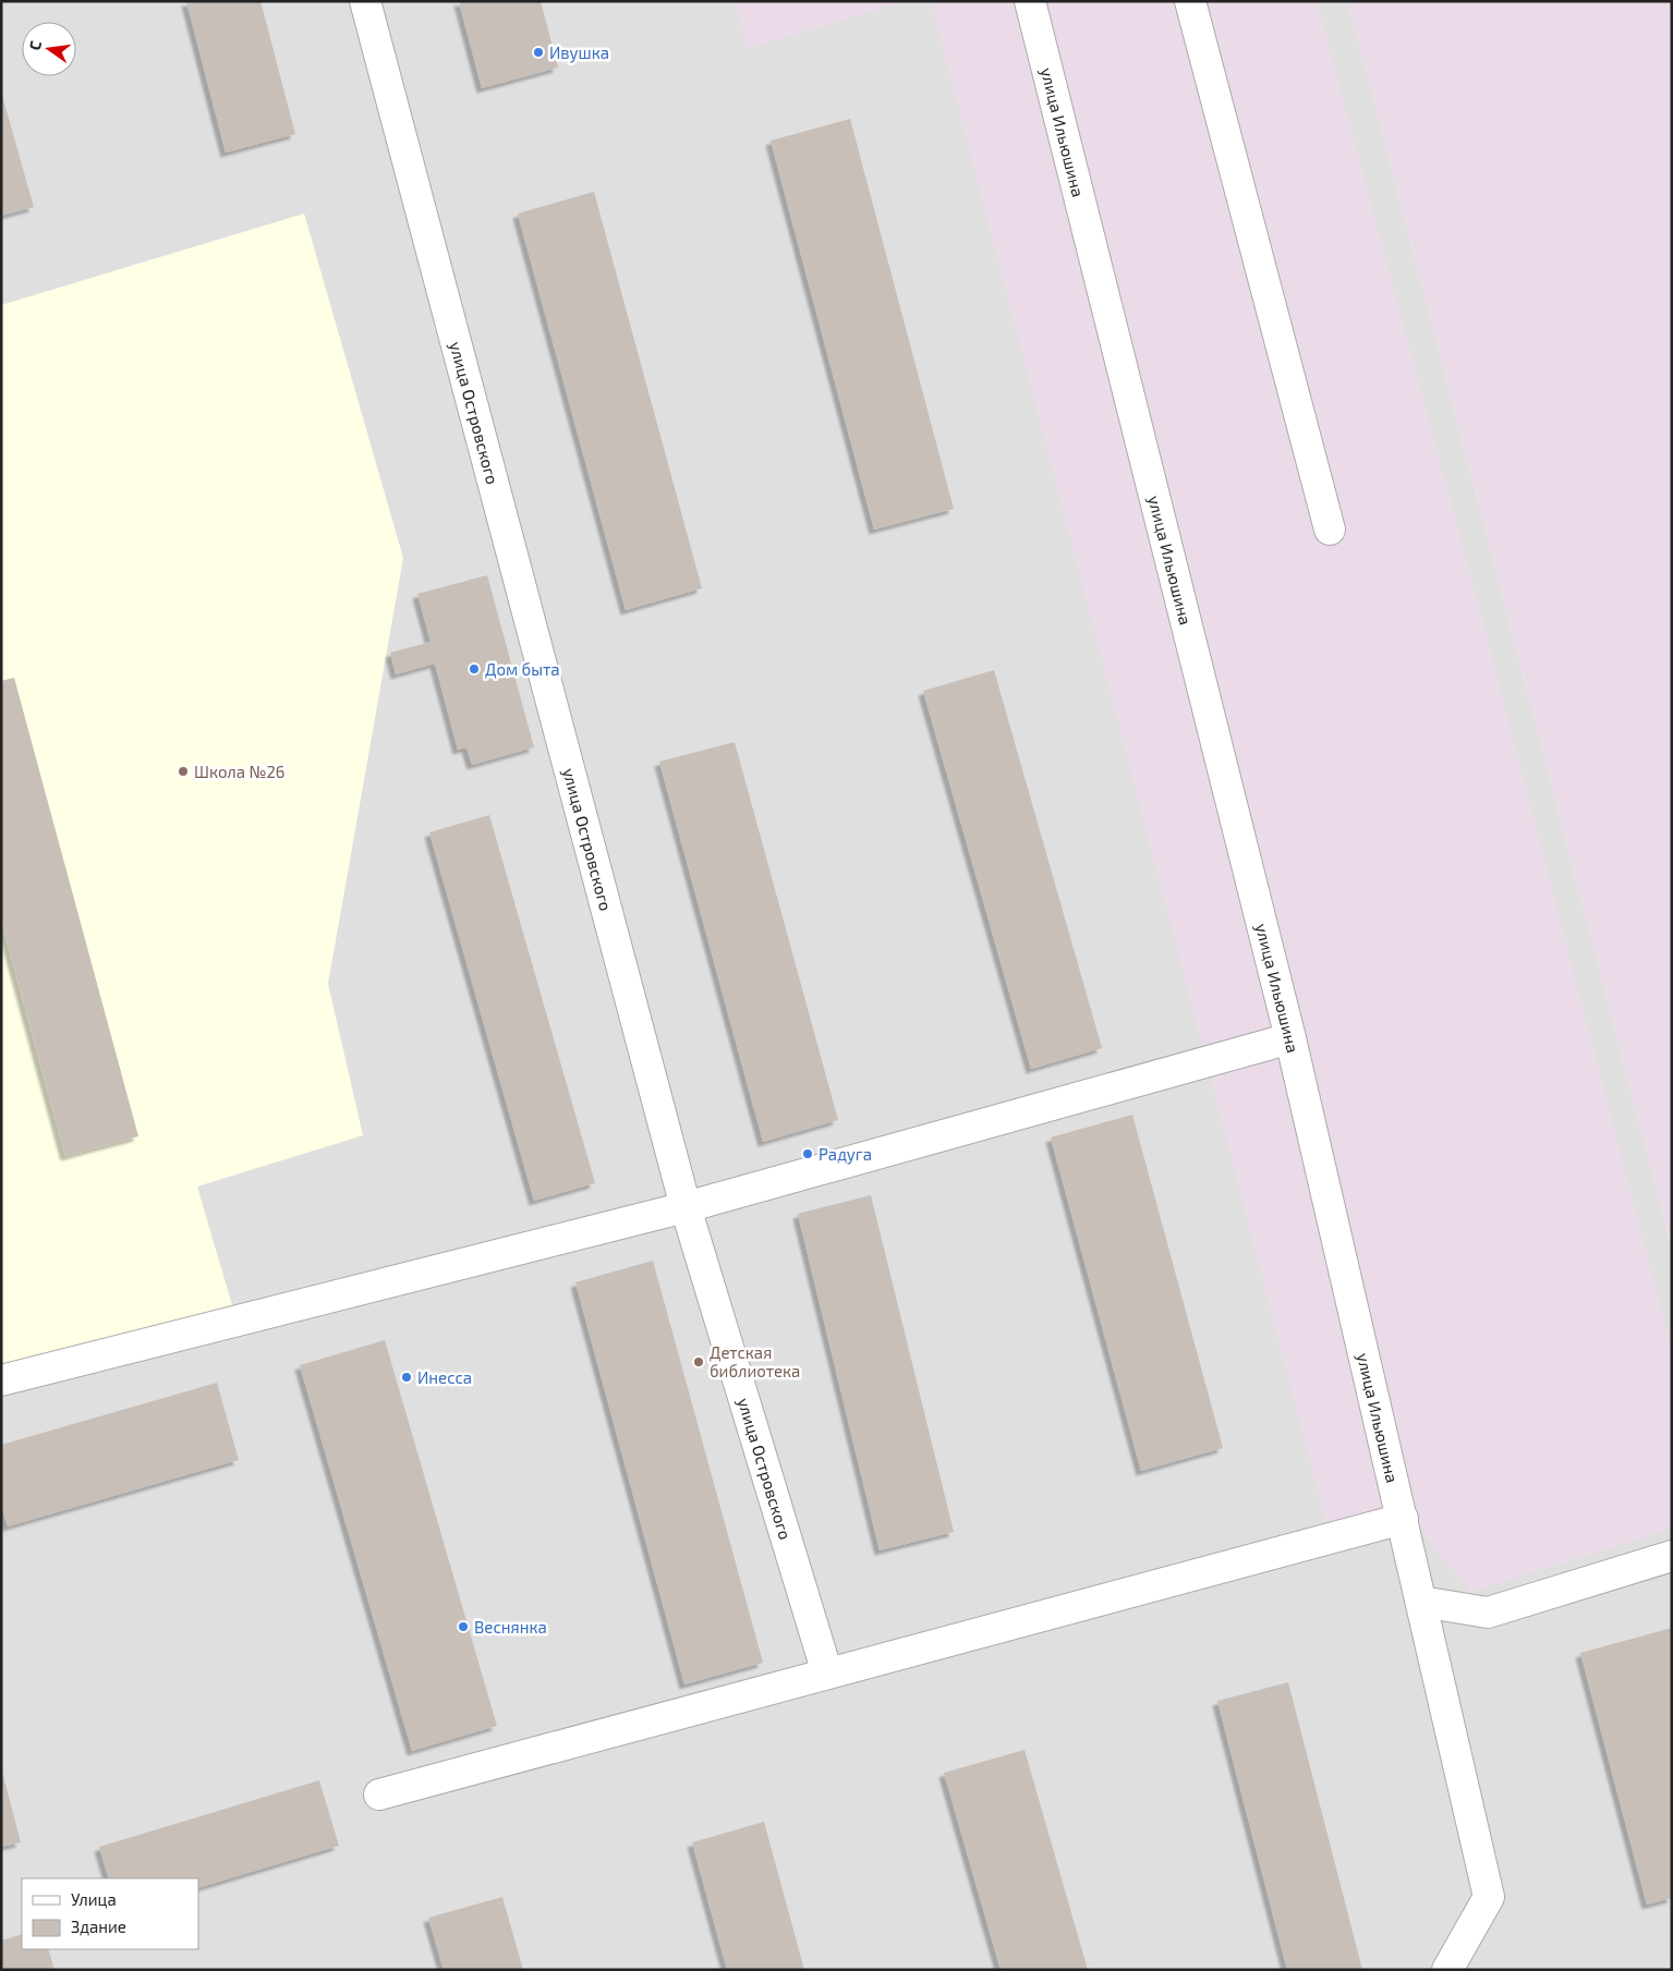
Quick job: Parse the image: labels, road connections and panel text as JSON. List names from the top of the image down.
{
  "streets": {
    "street": ["улица Ильюшина", "улица Островского"]
  },
  "places": [
    "Ивушка",
    "Дом быта",
    "Школа №26",
    "Радуга",
    "Детская библиотека",
    "Инесса",
    "Веснянка"
  ],
  "legend": ["Улица", "Здание"],
  "north": "left"
}
